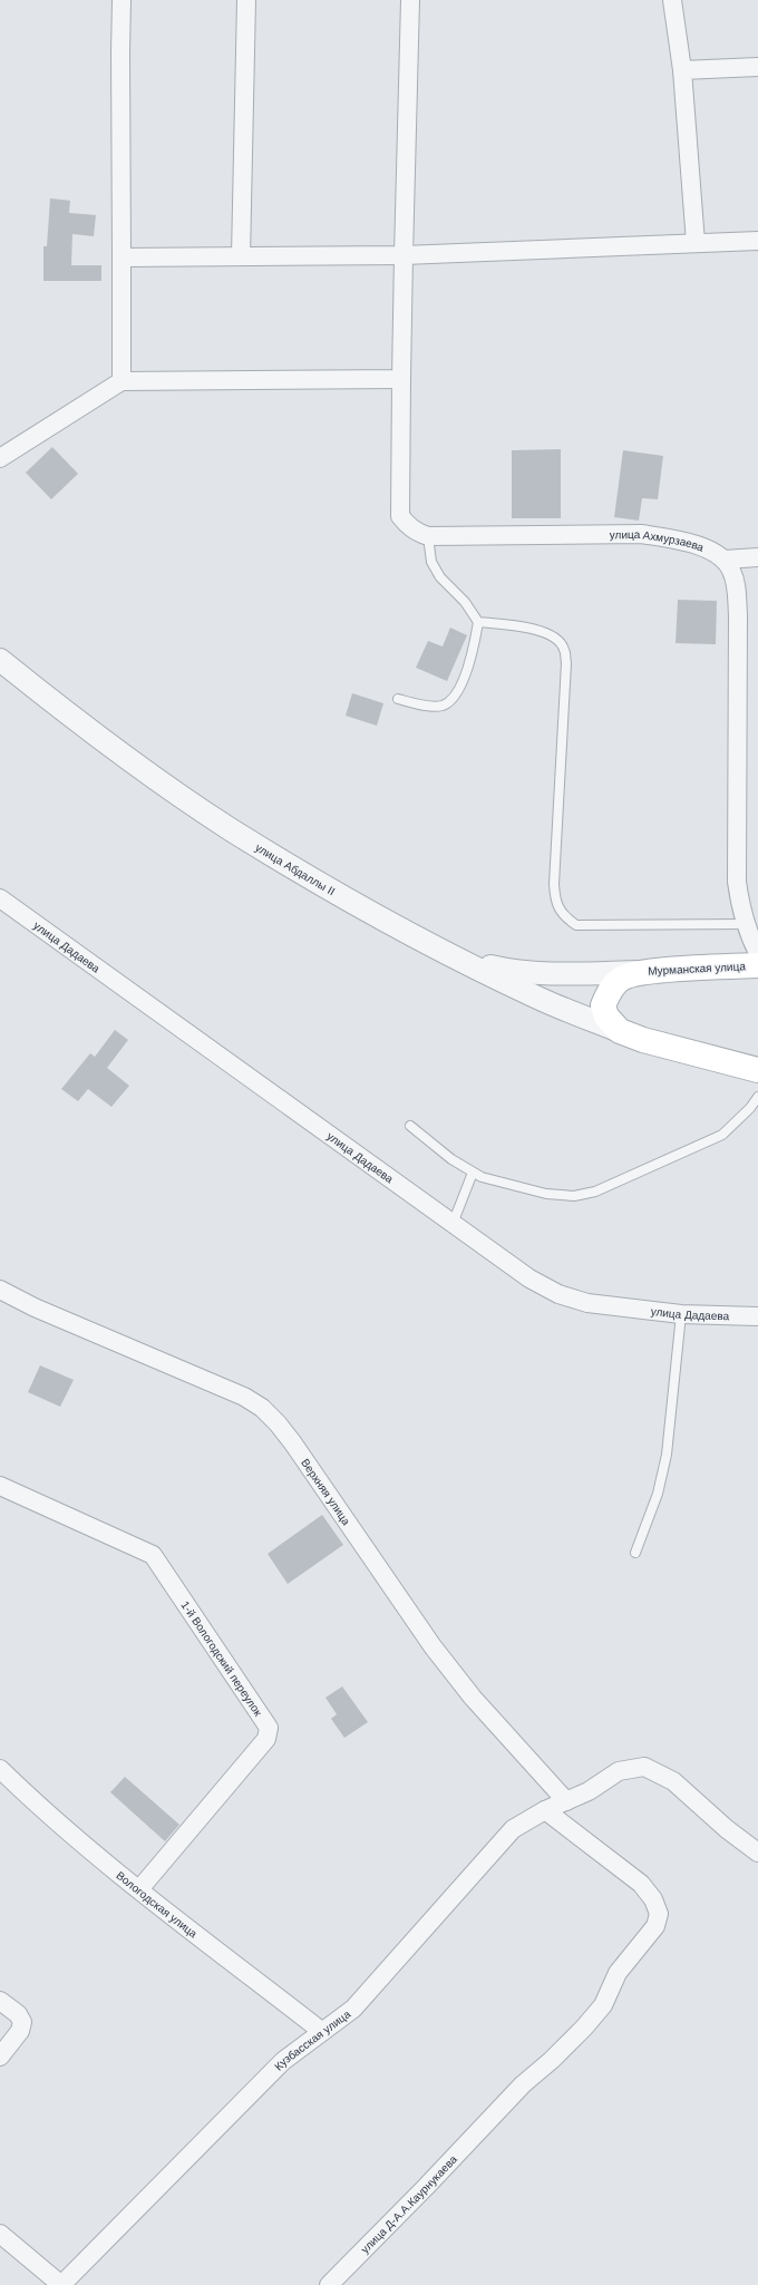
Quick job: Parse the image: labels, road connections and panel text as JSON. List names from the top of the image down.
{
  "streets": {
    "main road": ["Мурманская улица"],
    "street": [
      "улица Ахмурзаева",
      "улица Абдаллы II",
      "улица Дадаева",
      "Верхняя улица",
      "1-й Вологодский переулок",
      "Вологодская улица",
      "Кузбасская улица",
      "улица Д-А.А.Каурнукаева"
    ]
  },
  "crossings": [
    ["улица Абдаллы II", "Мурманская улица"],
    ["Верхняя улица", "Кузбасская улица"],
    ["1-й Вологодский переулок", "Вологодская улица"],
    ["Вологодская улица", "Кузбасская улица"],
    ["Кузбасская улица", "улица Д-А.А.Каурнукаева"]
  ]
}
